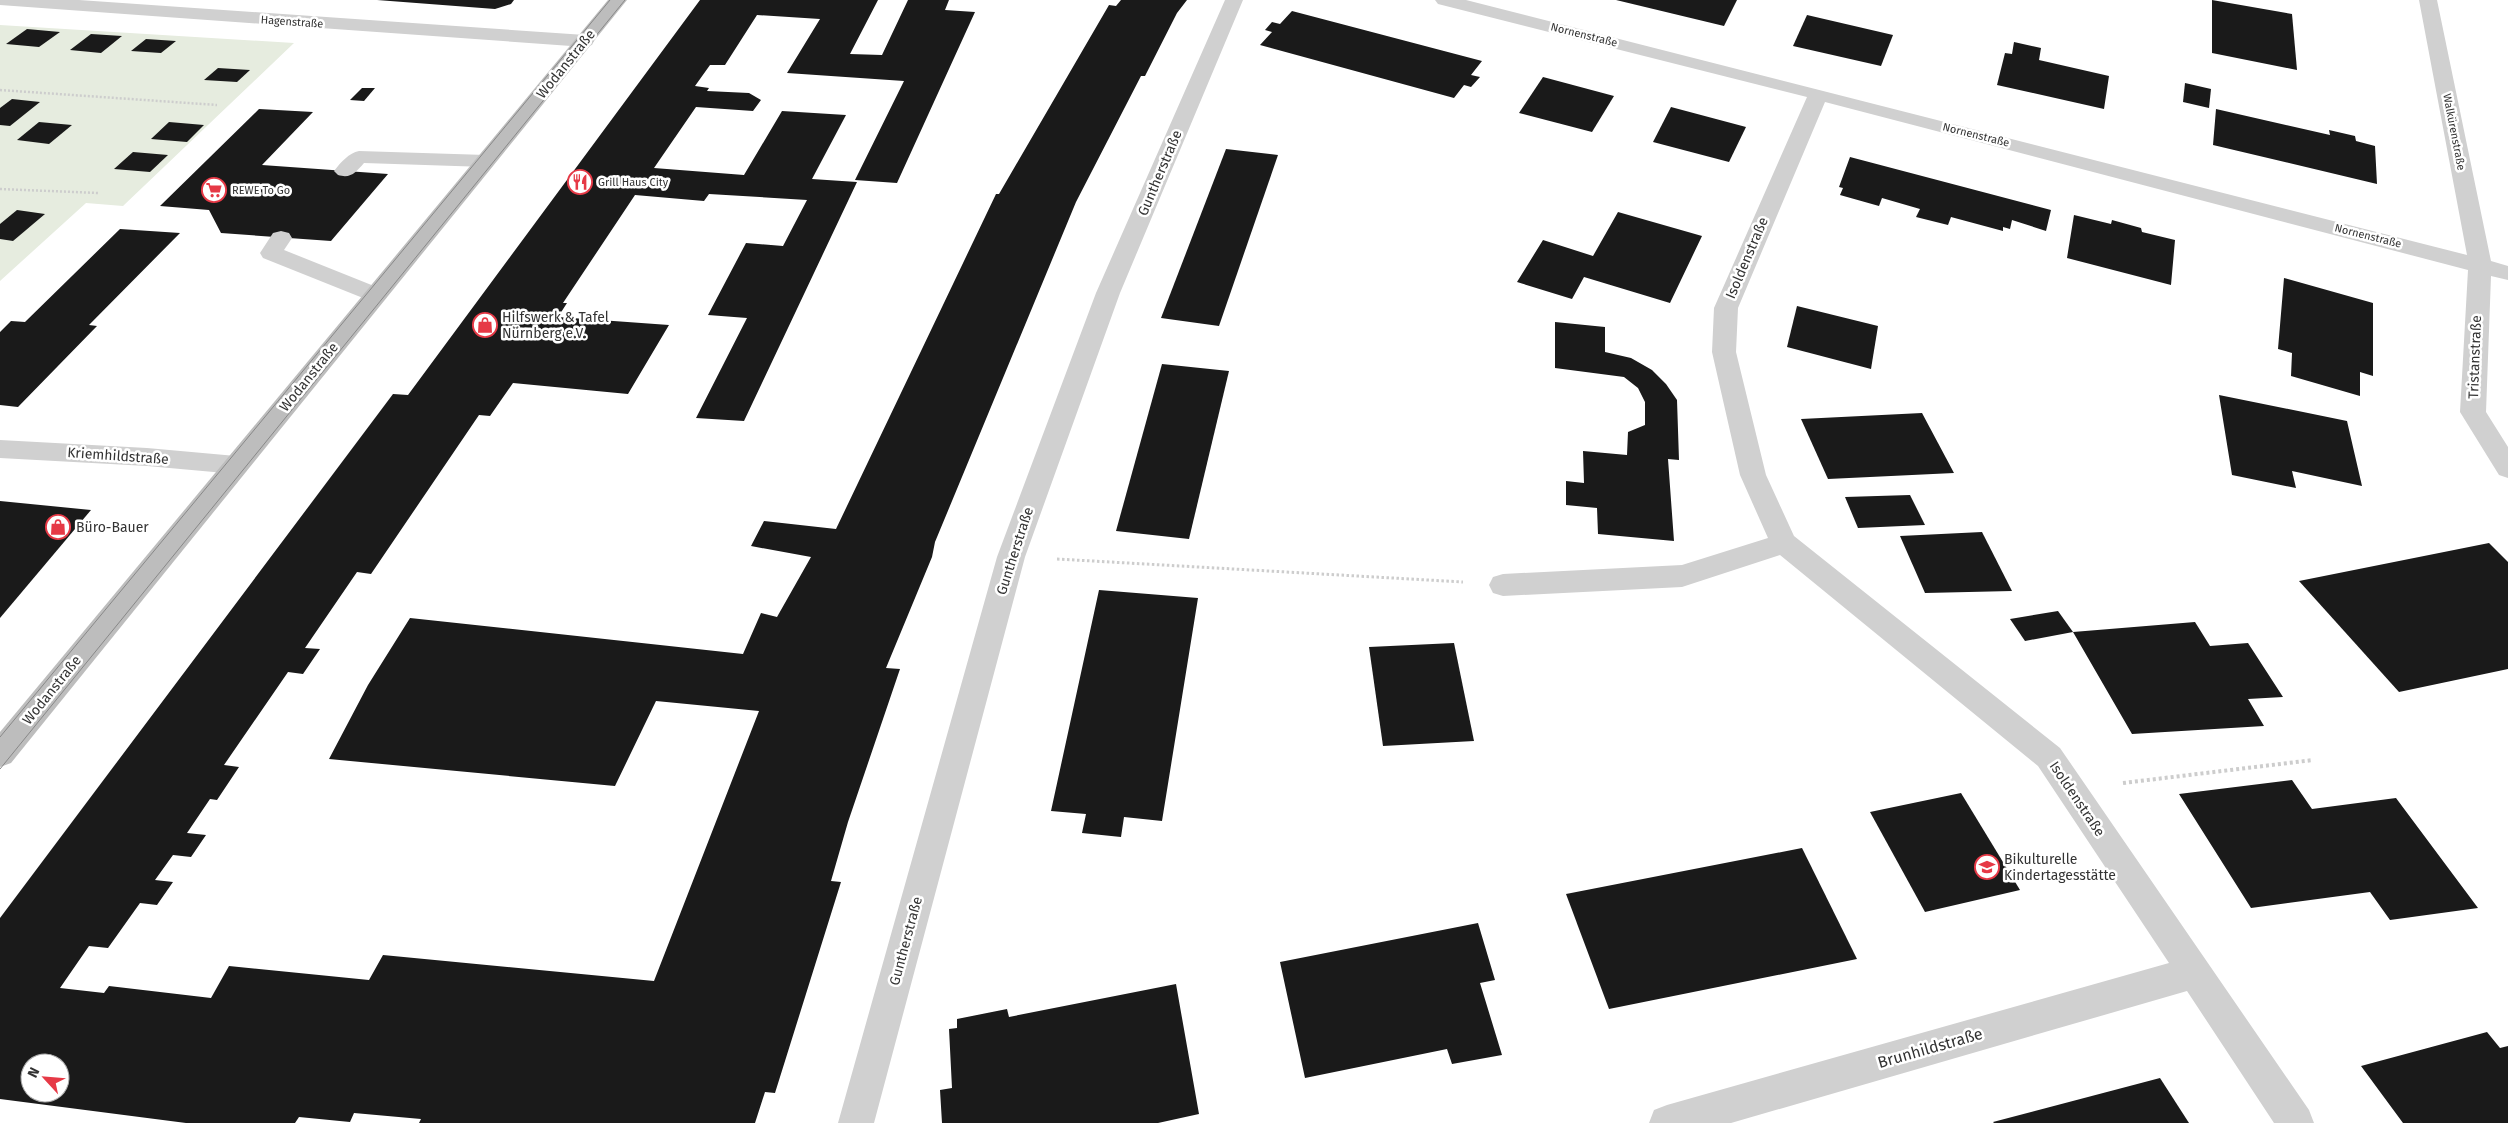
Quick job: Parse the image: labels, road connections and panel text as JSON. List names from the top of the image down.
{
  "streets": {
    "main road": ["Wodanstraße"],
    "street": [
      "Hagenstraße",
      "Nornenstraße",
      "Walkürenstraße",
      "Guntherstraße",
      "Isoldenstraße",
      "Tristanstraße",
      "Kriemhildstraße",
      "Brunhildstraße"
    ]
  },
  "crossings": [
    ["Hagenstraße", "Wodanstraße"],
    ["Nornenstraße", "Walkürenstraße"],
    ["Nornenstraße", "Isoldenstraße"],
    ["Nornenstraße", "Tristanstraße"],
    ["Wodanstraße", "Kriemhildstraße"],
    ["Walkürenstraße", "Tristanstraße"],
    ["Isoldenstraße", "Brunhildstraße"]
  ],
  "places": {
    "restaurant": ["Grill Haus City"],
    "supermarket": ["REWE To Go"],
    "shop": ["Hilfswerk & Tafel Nürnberg e.V.", "Büro-Bauer"],
    "school or university": ["Bikulturelle Kindertagesstätte"]
  },
  "north": "top left"
}
